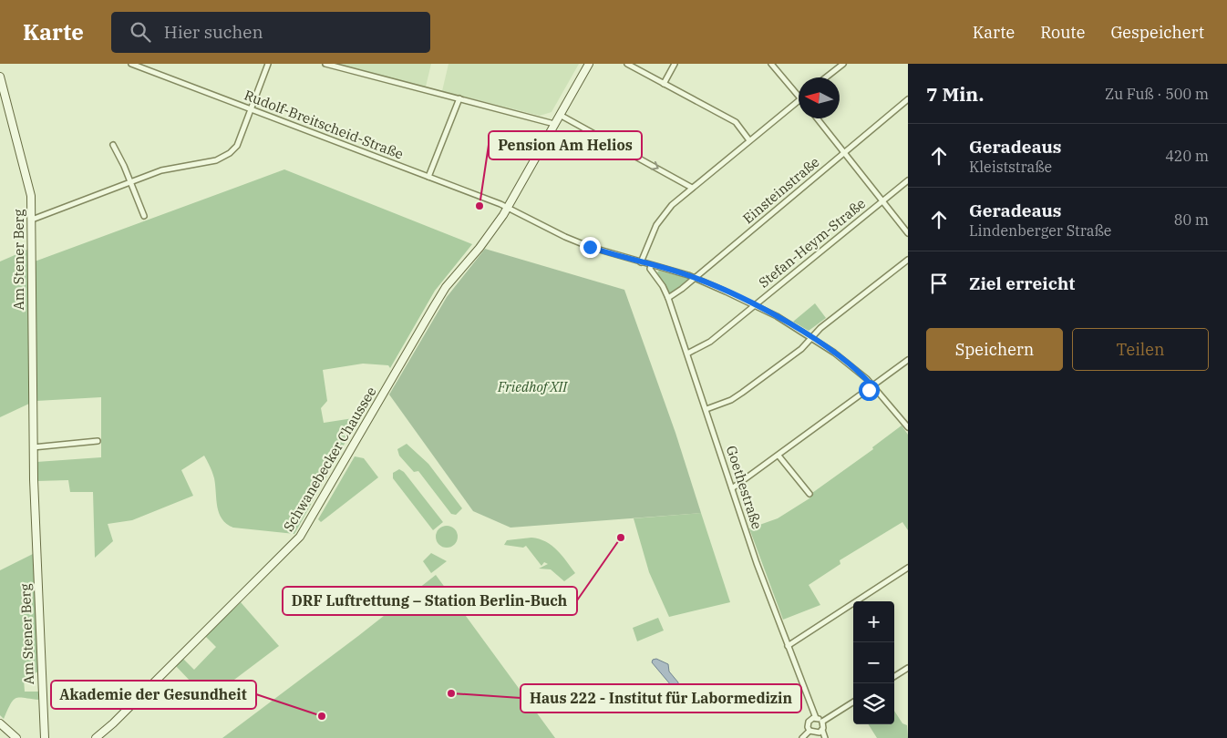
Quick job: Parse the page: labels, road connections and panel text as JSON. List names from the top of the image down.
{
  "streets": {
    "main road": ["Am Stener Berg", "Schwanebecker Chaussee"],
    "street": [
      "Rudolf-Breitscheid-Straße",
      "Einsteinstraße",
      "Stefan-Heym-Straße",
      "Goethestraße"
    ]
  },
  "crossings": [
    ["Rudolf-Breitscheid-Straße", "Einsteinstraße"],
    ["Rudolf-Breitscheid-Straße", "Stefan-Heym-Straße"],
    ["Rudolf-Breitscheid-Straße", "Schwanebecker Chaussee"],
    ["Rudolf-Breitscheid-Straße", "Goethestraße"],
    ["Einsteinstraße", "Goethestraße"],
    ["Stefan-Heym-Straße", "Goethestraße"]
  ],
  "parks": ["Friedhof XII"],
  "places": [
    "Pension Am Helios",
    "DRF Luftrettung – Station Berlin-Buch",
    "Haus 222 - Institut für Labormedizin",
    "Akademie der Gesundheit"
  ],
  "north": "left",
  "page": {
    "header": "Karte",
    "search": "Hier suchen",
    "nav": ["Karte", "Route", "Gespeichert"],
    "heading": ["7 Min.", "Zu Fuß · 500 m"],
    "list": [
      ["Geradeaus", "Kleiststraße", "420 m"],
      ["Geradeaus", "Lindenberger Straße", "80 m"],
      "Ziel erreicht"
    ],
    "buttons": ["Speichern", "Teilen"],
    "map_buttons": ["+", "−"]
  }
}
